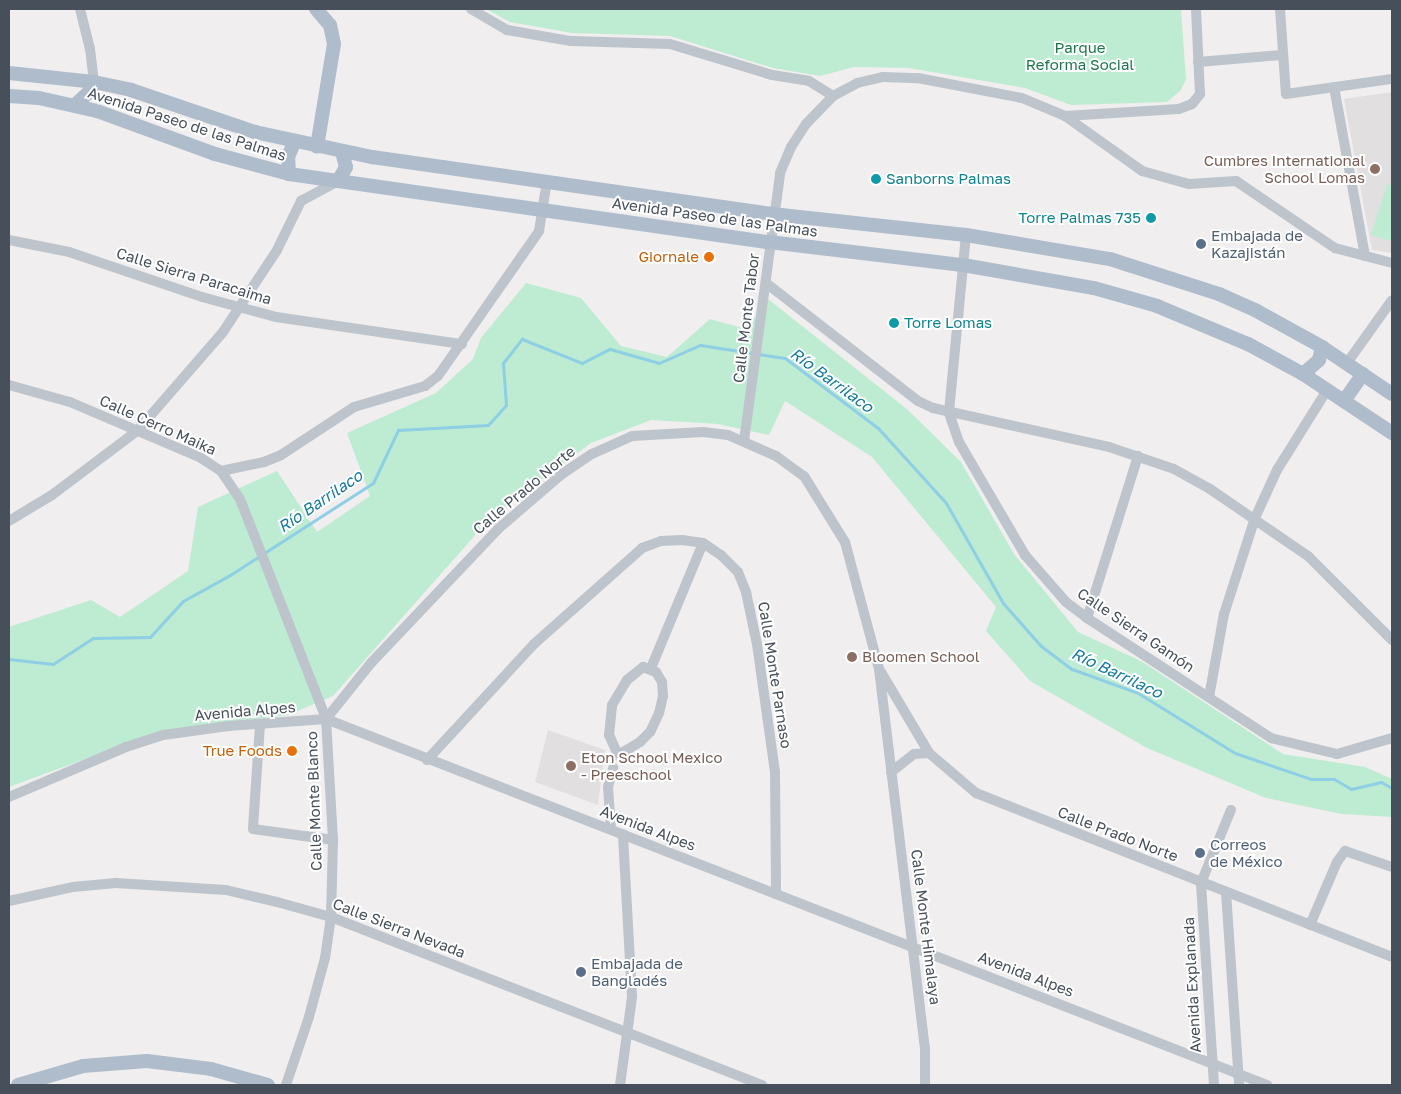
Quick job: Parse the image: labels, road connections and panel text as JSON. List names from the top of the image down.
{
  "streets": {
    "main road": ["Avenida Paseo de las Palmas"],
    "street": [
      "Calle Sierra Paracaima",
      "Calle Monte Tabor",
      "Calle Cerro Maika",
      "Calle Prado Norte",
      "Calle Sierra Gamón",
      "Calle Monte Parnaso",
      "Avenida Alpes",
      "Calle Monte Blanco",
      "Calle Monte Himalaya",
      "Calle Sierra Nevada",
      "Avenida Explanada"
    ]
  },
  "crossings": [
    ["Avenida Paseo de las Palmas", "Calle Monte Tabor"],
    ["Avenida Paseo de las Palmas", "Calle Cerro Maika"],
    ["Calle Sierra Paracaima", "Calle Cerro Maika"],
    ["Calle Monte Tabor", "Calle Prado Norte"],
    ["Calle Cerro Maika", "Calle Monte Blanco"],
    ["Calle Prado Norte", "Avenida Alpes"],
    ["Calle Prado Norte", "Calle Monte Blanco"],
    ["Calle Prado Norte", "Calle Monte Himalaya"],
    ["Calle Prado Norte", "Avenida Explanada"],
    ["Calle Monte Parnaso", "Avenida Alpes"],
    ["Avenida Alpes", "Calle Monte Blanco"],
    ["Avenida Alpes", "Calle Monte Himalaya"],
    ["Avenida Alpes", "Avenida Explanada"],
    ["Calle Monte Blanco", "Calle Sierra Nevada"]
  ],
  "water": ["Río Barrilaco"],
  "parks": ["Parque Reforma Social"],
  "places": [
    "Cumbres International School Lomas",
    "Sanborns Palmas",
    "Torre Palmas 735",
    "Embajada de Kazajistán",
    "Giornale",
    "Torre Lomas",
    "Bloomen School",
    "True Foods",
    "Eton School Mexico - Preeschool",
    "Correos de México",
    "Embajada de Bangladés"
  ]
}
